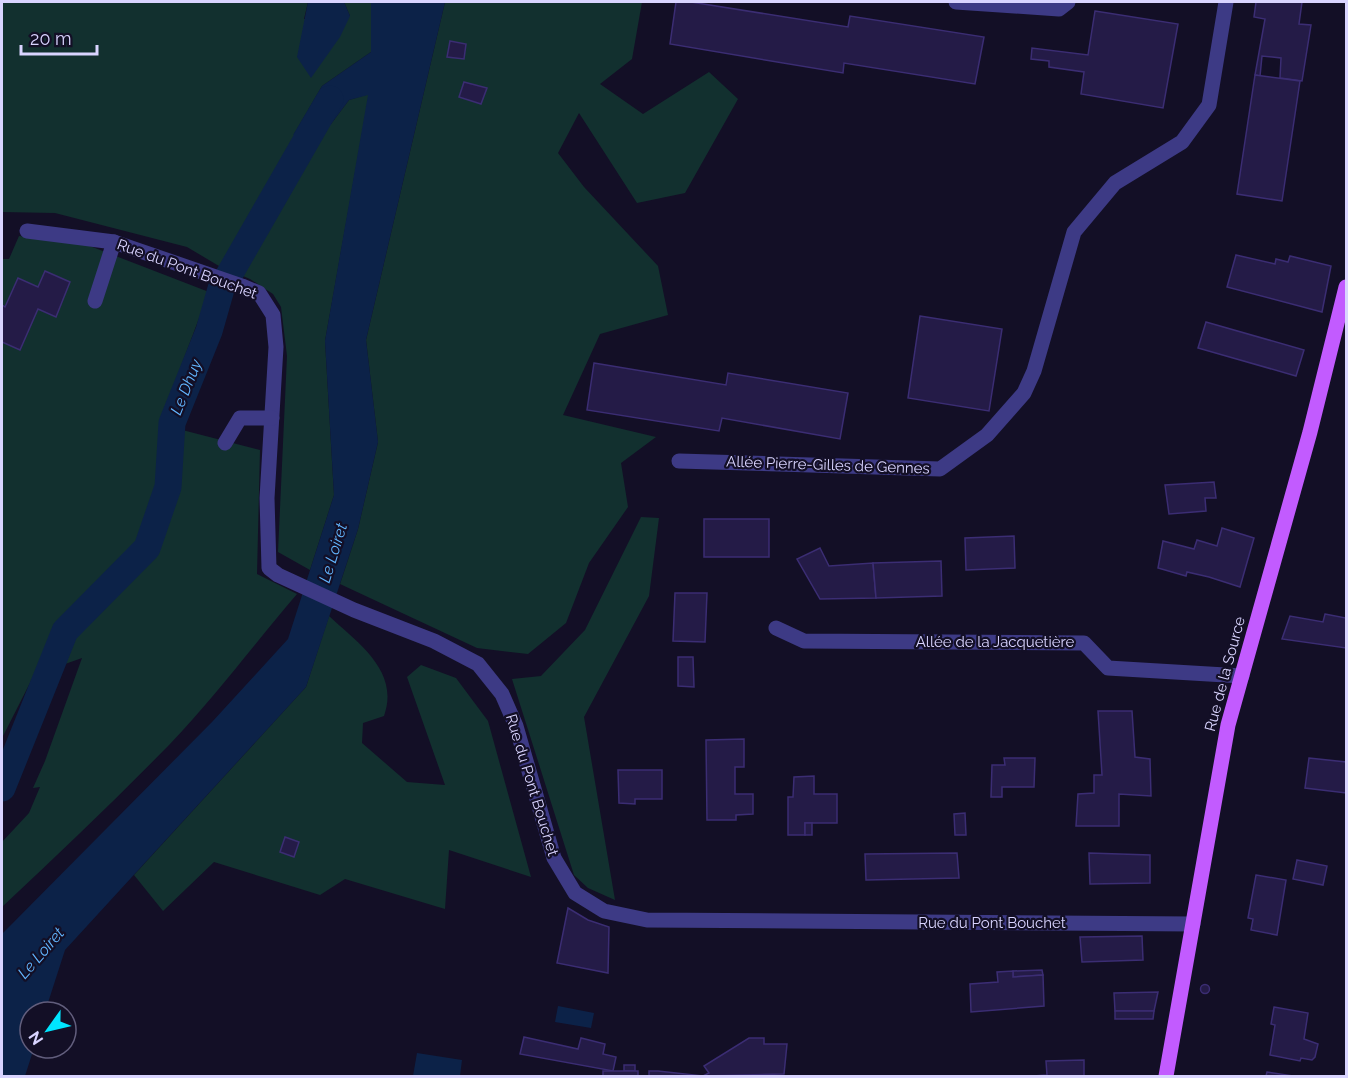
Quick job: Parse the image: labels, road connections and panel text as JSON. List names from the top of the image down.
{
  "streets": {
    "main road": ["Rue de la Source"],
    "street": ["Rue du Pont Bouchet", "Allée Pierre-Gilles de Gennes", "Allée de la Jacquetière"]
  },
  "crossings": [
    ["Rue du Pont Bouchet", "Rue de la Source"],
    ["Allée de la Jacquetière", "Rue de la Source"]
  ],
  "water": ["Le Dhuy", "Le Loiret"],
  "scale_bar": "20 m",
  "north": "bottom left"
}
